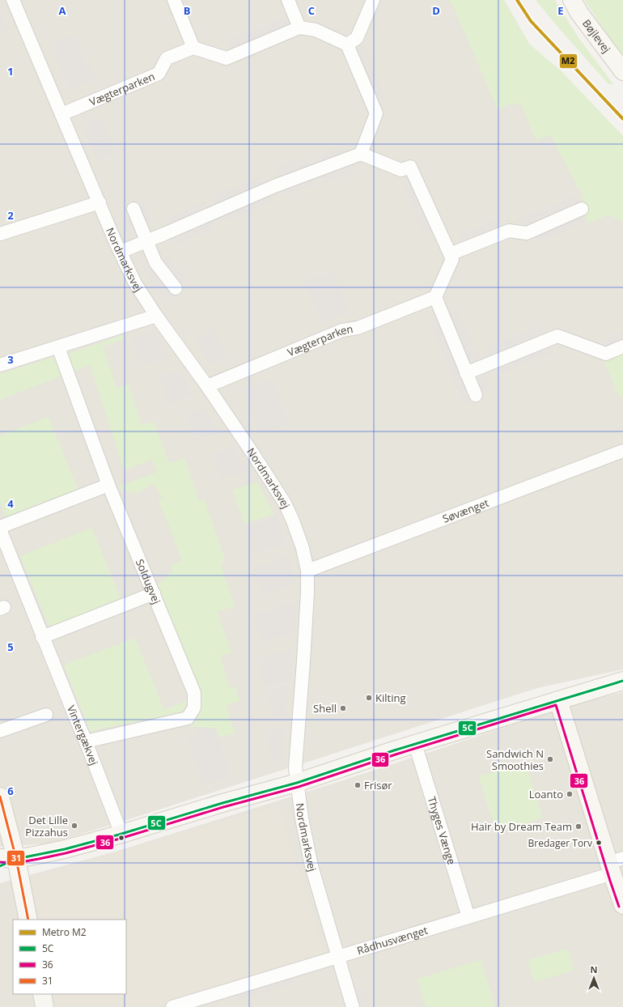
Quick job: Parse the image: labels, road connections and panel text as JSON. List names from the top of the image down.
{
  "streets": {
    "street": [
      "Bøjlevej",
      "Vægterparken",
      "Nordmarksvej",
      "Søvænget",
      "Soldugvej",
      "Vintergækvej",
      "Thyges Vænge",
      "Rådhusvænget"
    ]
  },
  "crossings": [
    ["Vægterparken", "Nordmarksvej"],
    ["Nordmarksvej", "Søvænget"],
    ["Nordmarksvej", "Rådhusvænget"],
    ["Soldugvej", "Vintergækvej"],
    ["Thyges Vænge", "Rådhusvænget"]
  ],
  "places": [
    "Kilting",
    "Shell",
    "Sandwich N Smoothies",
    "Frisør",
    "Loanto",
    "Det Lille Pizzahus",
    "Hair by Dream Team",
    "Bredager Torv"
  ],
  "lines": [
    "metro line M2",
    "transit line 5C",
    "transit line 36",
    "transit line 31"
  ],
  "legend": [
    "Metro M2",
    "5C",
    "36",
    "31"
  ],
  "north": "top",
  "grid": {
    "columns": [
      "A",
      "B",
      "C",
      "D",
      "E"
    ],
    "rows": [
      "1",
      "2",
      "3",
      "4",
      "5",
      "6"
    ]
  }
}
